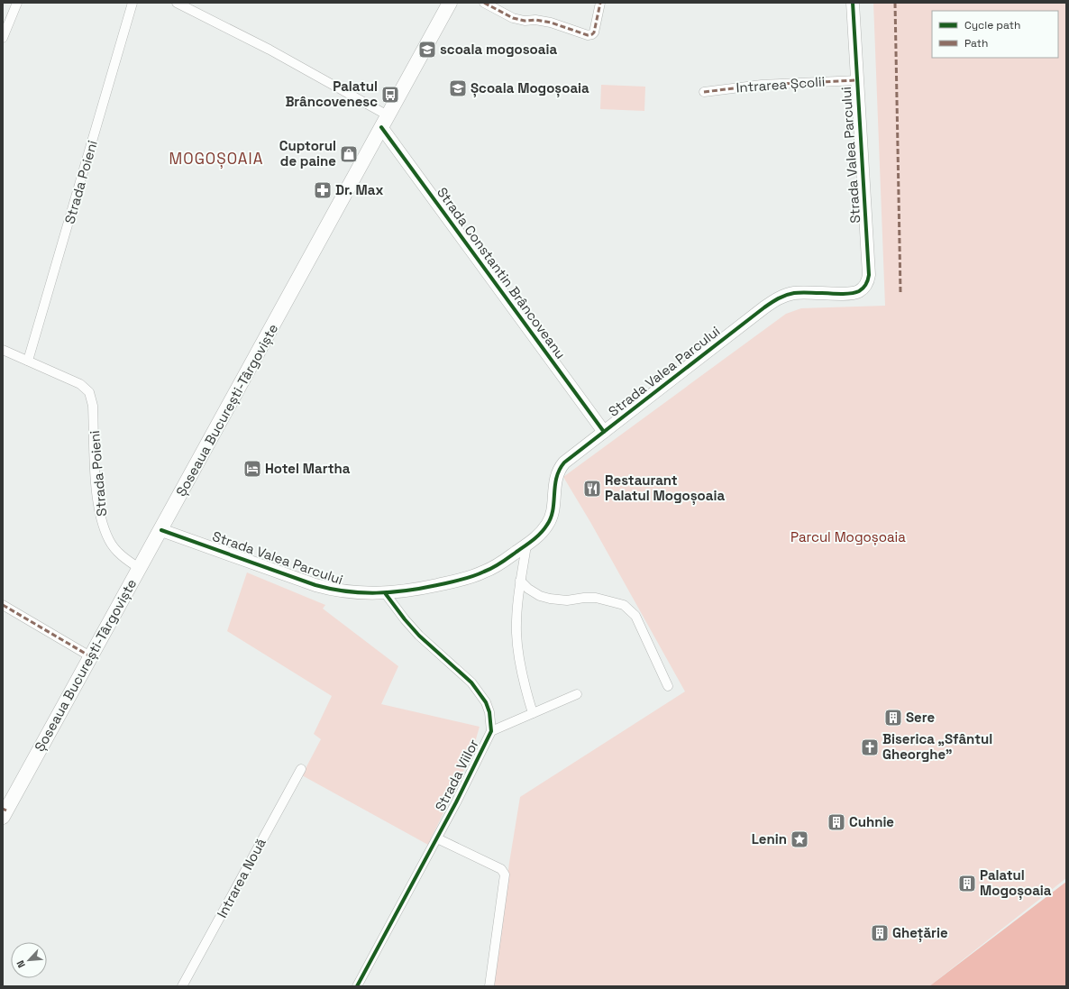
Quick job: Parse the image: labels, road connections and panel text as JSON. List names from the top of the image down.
{
  "streets": {
    "main road": ["Șoseaua București-Târgoviște"],
    "street": [
      "Intrarea Școlii",
      "Strada Valea Parcului",
      "Strada Poieni",
      "Strada Constantin Brâncoveanu",
      "Strada Viilor",
      "Intrarea Nouă"
    ]
  },
  "crossings": [
    ["Intrarea Școlii", "Strada Valea Parcului"],
    ["Strada Valea Parcului", "Strada Constantin Brâncoveanu"],
    ["Strada Valea Parcului", "Șoseaua București-Târgoviște"],
    ["Strada Valea Parcului", "Strada Viilor"],
    ["Strada Poieni", "Șoseaua București-Târgoviște"],
    ["Strada Constantin Brâncoveanu", "Șoseaua București-Târgoviște"]
  ],
  "districts": ["MOGOȘOAIA"],
  "parks": ["Parcul Mogoșoaia"],
  "places": {
    "school or university": ["scoala mogosoaia", "Școala Mogoșoaia"],
    "bus stop": ["Palatul Brâncovenesc"],
    "shop": ["Cuptorul de paine"],
    "pharmacy": ["Dr. Max"],
    "hotel": ["Hotel Martha"],
    "restaurant": ["Restaurant Palatul Mogoșoaia"],
    "building": [
      "Sere",
      "Cuhnie",
      "Palatul Mogoșoaia",
      "Ghețărie"
    ],
    "church": ["Biserica „Sfântul Gheorghe”"],
    "place": ["Lenin"]
  },
  "legend": ["Cycle path", "Path"],
  "north": "bottom left"
}
